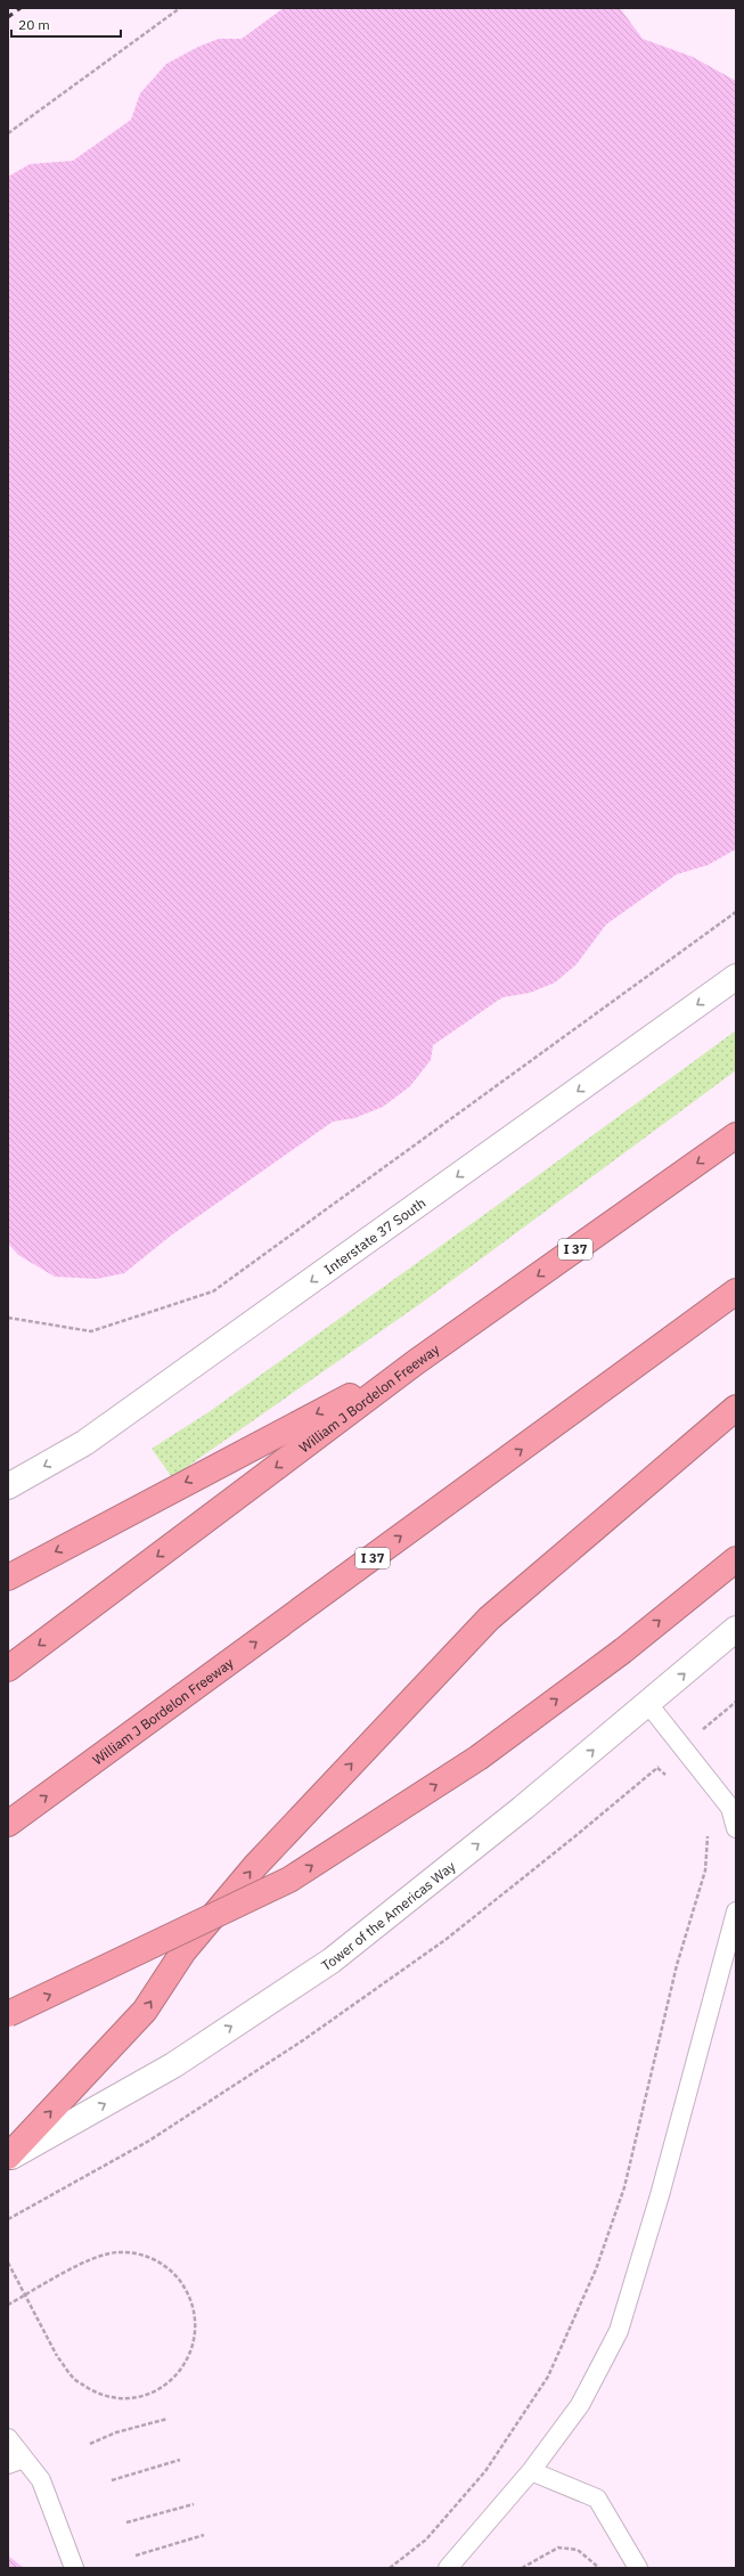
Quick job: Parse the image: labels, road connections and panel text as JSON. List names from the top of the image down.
{
  "streets": {
    "highway": ["I 37", "William J Bordelon Freeway"],
    "main road": ["Interstate 37 South", "Tower of the Americas Way"]
  },
  "one_way": ["Interstate 37 South", "Tower of the Americas Way"],
  "scale_bar": "20 m"
}
